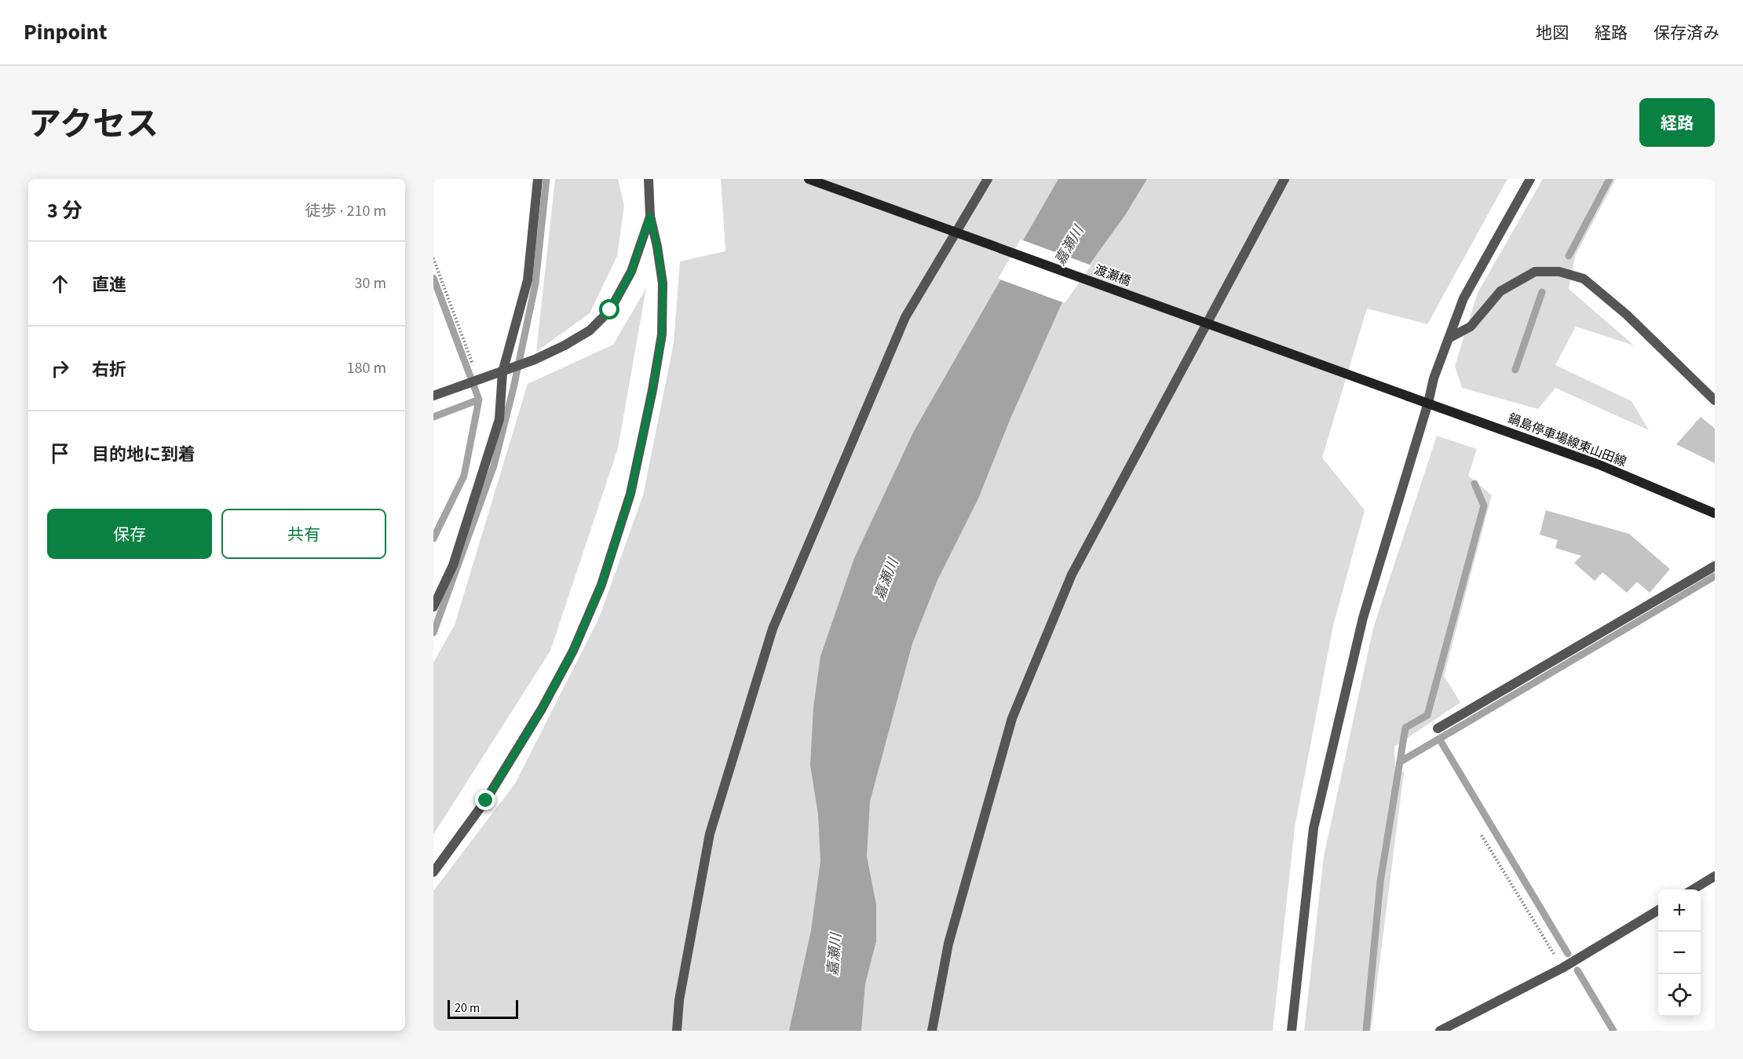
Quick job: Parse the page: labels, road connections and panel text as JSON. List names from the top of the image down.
{
  "streets": {
    "main road": ["渡瀬橋", "鍋島停車場線東山田線"]
  },
  "crossings": [
    ["渡瀬橋", "鍋島停車場線東山田線"]
  ],
  "water": ["嘉瀬川"],
  "scale_bar": "20 m",
  "page": {
    "header": "Pinpoint",
    "nav": ["地図", "経路", "保存済み"],
    "title": "アクセス",
    "buttons": [
      "経路",
      ["保存", "共有"]
    ],
    "heading": ["3 分", "徒歩 · 210 m"],
    "list": [
      ["直進", "30 m"],
      ["右折", "180 m"],
      "目的地に到着"
    ],
    "map_buttons": ["+", "−"],
    "scale": "20 m"
  }
}
